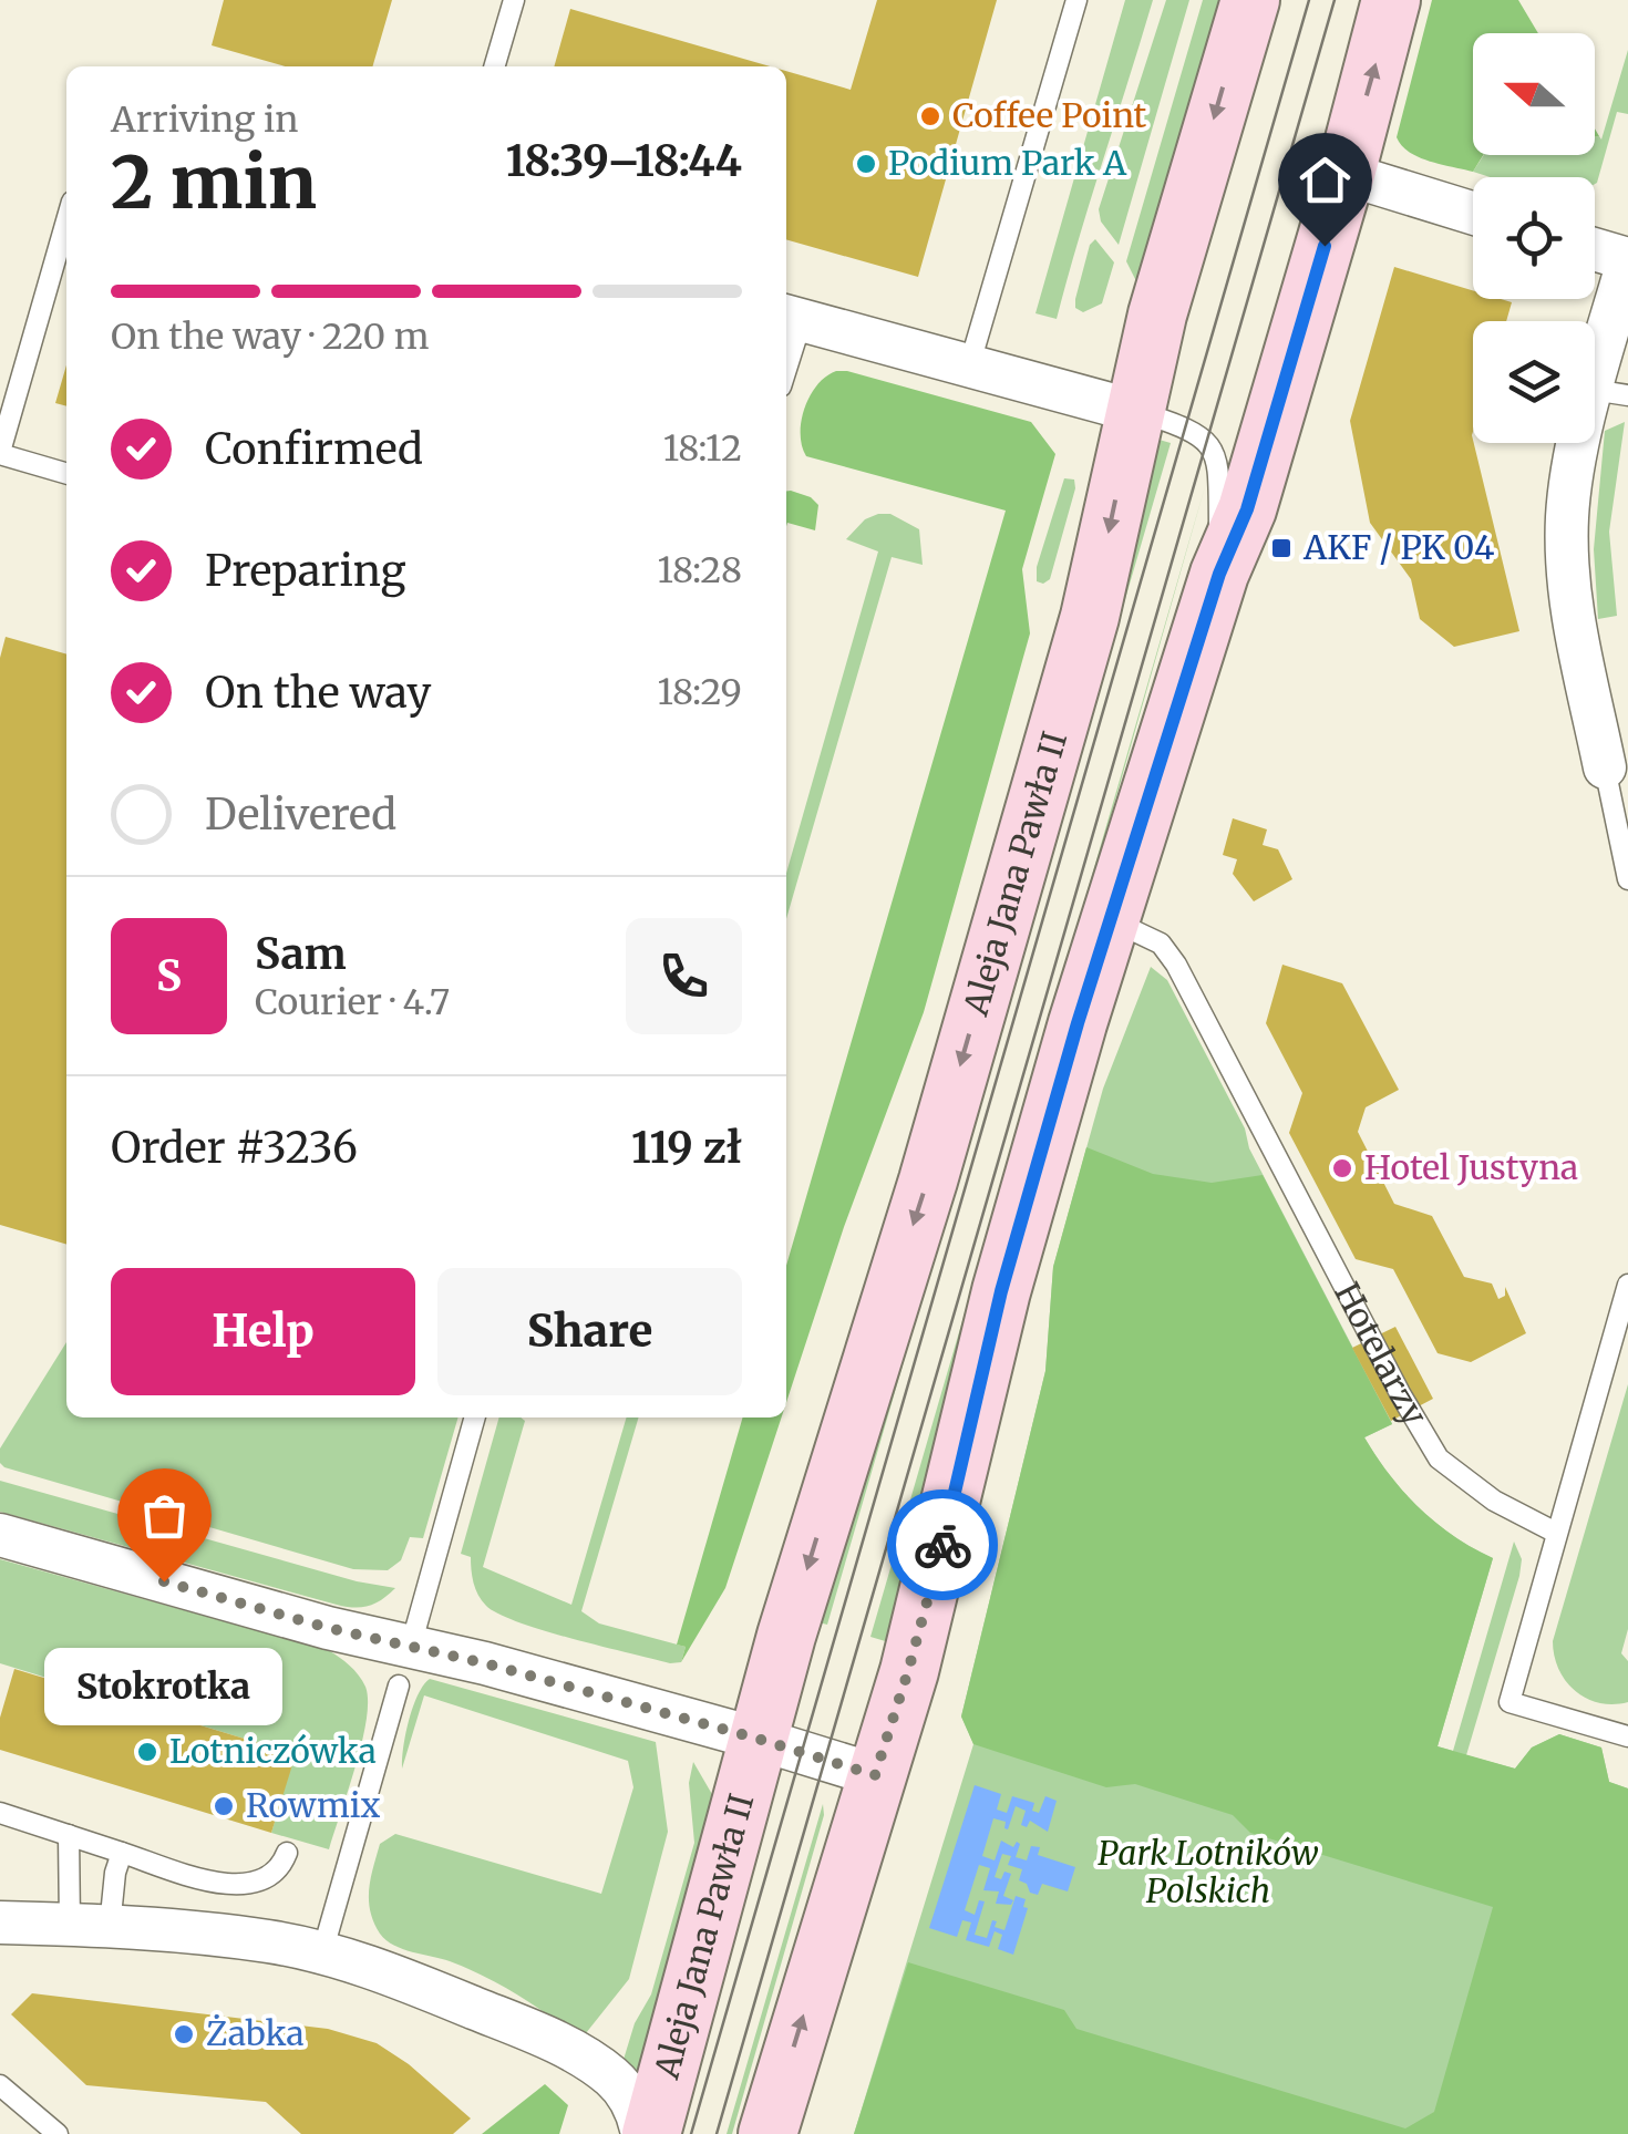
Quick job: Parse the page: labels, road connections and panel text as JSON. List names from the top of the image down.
{
  "streets": {
    "main road": ["Aleja Jana Pawła II"],
    "lane": ["Hotelarzy"]
  },
  "parks": ["Park Lotników Polskich"],
  "places": {
    "other": [
      "Coffee Point",
      "Podium Park A",
      "Hotel Justyna",
      "Stokrotka",
      "Lotniczówka",
      "Rowmix",
      "Żabka"
    ],
    "transit": ["AKF / PK 04"]
  },
  "north": "left",
  "page": {
    "heading": ["2 min", "Arriving in", "18:39–18:44"],
    "panel": [
      "Sam",
      "Courier · 4.7",
      "Order #3236",
      "119 zł"
    ],
    "bar": "On the way · 220 m",
    "list": [
      ["Confirmed", "18:12"],
      ["Preparing", "18:28"],
      ["On the way", "18:29"],
      "Delivered"
    ],
    "round": "S",
    "buttons": ["Help", "Share"],
    "bubble": "Stokrotka"
  }
}
